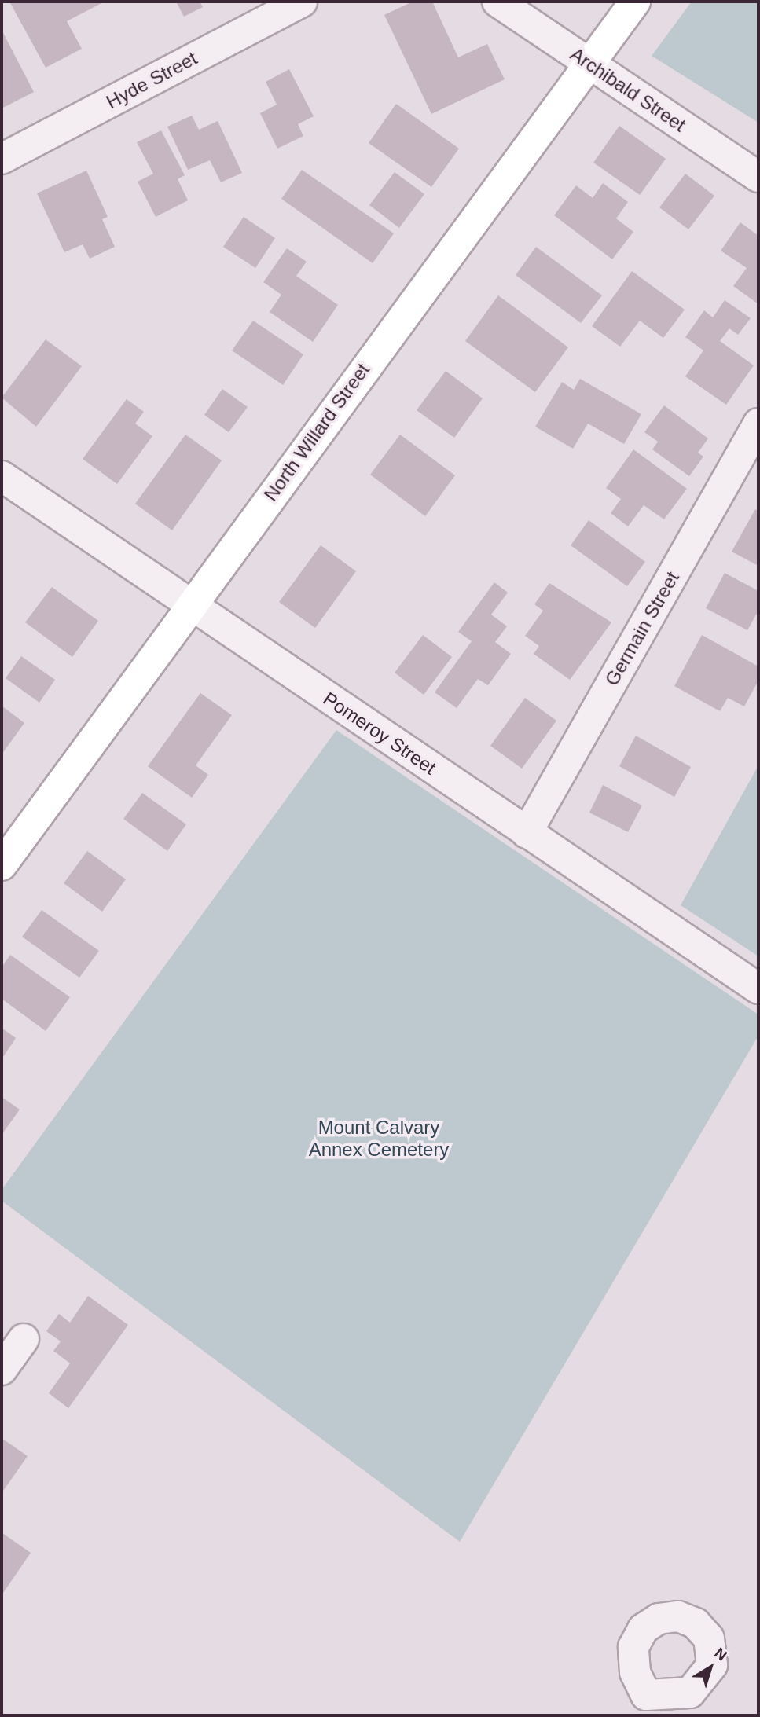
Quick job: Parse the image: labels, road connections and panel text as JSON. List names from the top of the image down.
{
  "streets": {
    "main road": ["North Willard Street"],
    "street": [
      "Hyde Street",
      "Archibald Street",
      "Germain Street",
      "Pomeroy Street"
    ]
  },
  "crossings": [
    ["Archibald Street", "North Willard Street"],
    ["North Willard Street", "Pomeroy Street"],
    ["Germain Street", "Pomeroy Street"]
  ],
  "parks": ["Mount Calvary Annex Cemetery"],
  "north": "top right"
}
